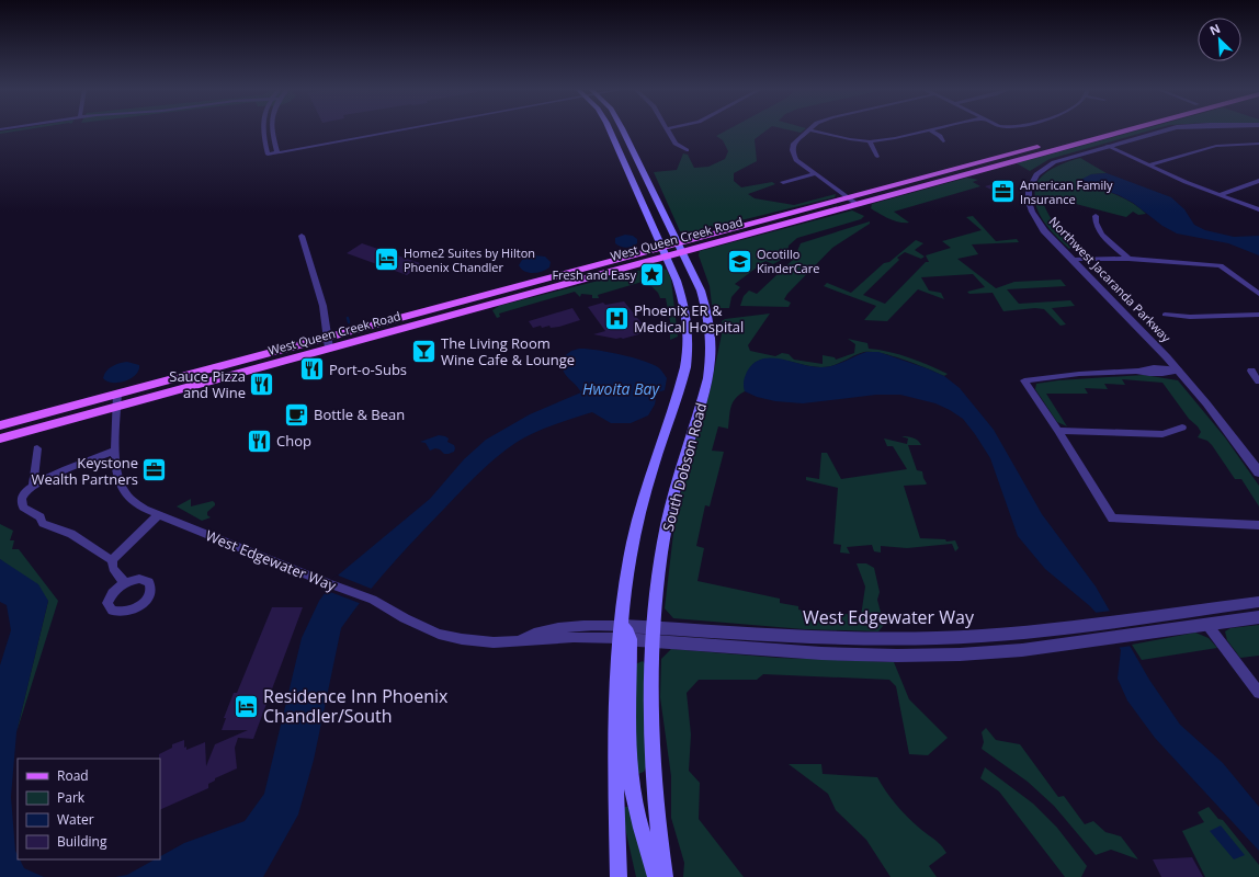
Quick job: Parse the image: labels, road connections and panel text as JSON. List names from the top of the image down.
{
  "streets": {
    "main road": ["West Queen Creek Road", "South Dobson Road"],
    "street": ["Northwest Jacaranda Parkway", "West Edgewater Way"]
  },
  "crossings": [
    ["West Queen Creek Road", "South Dobson Road"],
    ["West Queen Creek Road", "West Edgewater Way"],
    ["South Dobson Road", "West Edgewater Way"]
  ],
  "water": ["Hwoita Bay"],
  "places": {
    "office": ["American Family Insurance", "Keystone Wealth Partners"],
    "hotel": ["Home2 Suites by Hilton Phoenix Chandler", "Residence Inn Phoenix Chandler/South"],
    "school or university": ["Ocotillo KinderCare"],
    "place": ["Fresh and Easy"],
    "hospital": ["Phoenix ER & Medical Hospital"],
    "bar": ["The Living Room Wine Cafe & Lounge"],
    "restaurant": ["Port-o-Subs", "Sauce Pizza and Wine", "Chop"],
    "cafe": ["Bottle & Bean"]
  },
  "legend": [
    "Road",
    "Park",
    "Water",
    "Building"
  ],
  "north": "top left"
}
